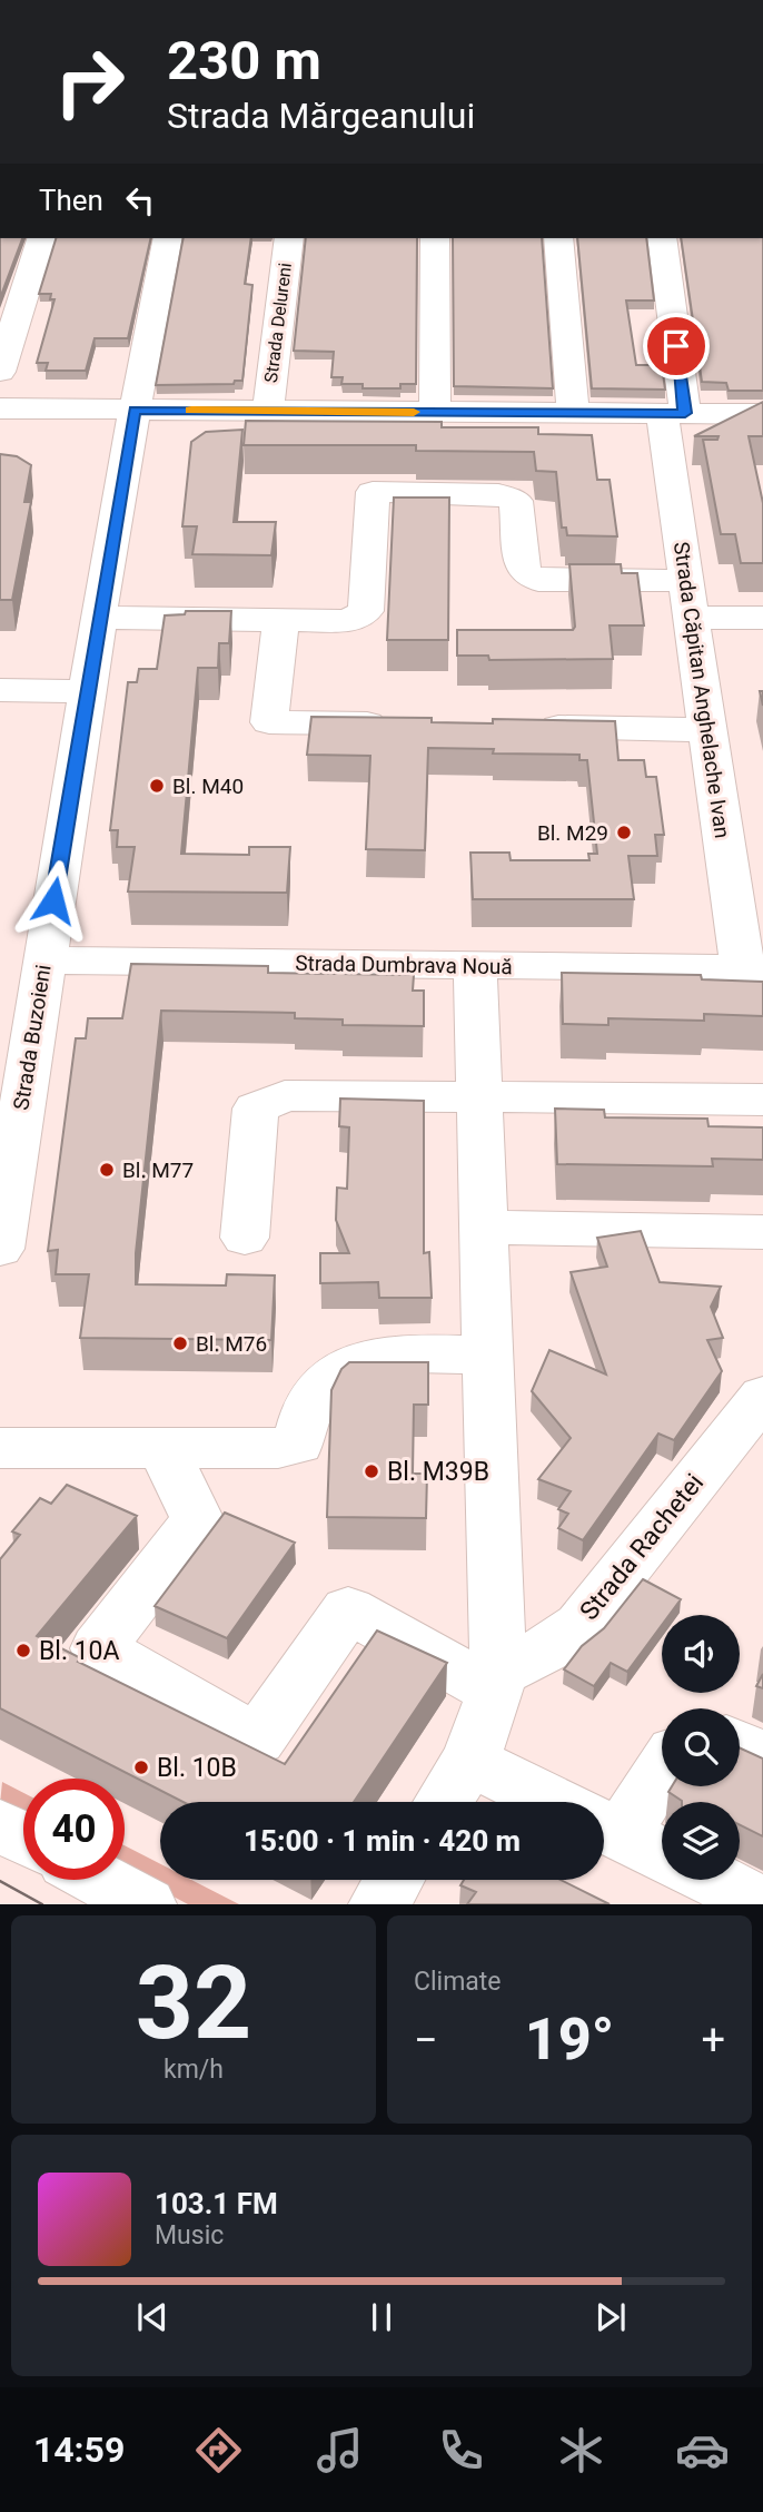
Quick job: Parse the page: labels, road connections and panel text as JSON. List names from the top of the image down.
{
  "streets": {
    "street": [
      "Strada Delureni",
      "Strada Căpitan Anghelache Ivan",
      "Strada Dumbrava Nouă",
      "Strada Buzoieni",
      "Strada Rachetei"
    ]
  },
  "crossings": [
    ["Strada Căpitan Anghelache Ivan", "Strada Dumbrava Nouă"],
    ["Strada Dumbrava Nouă", "Strada Buzoieni"]
  ],
  "places": [
    "Bl. M40",
    "Bl. M29",
    "Bl. M77",
    "Bl. M76",
    "Bl. M39B",
    "Bl. 10A",
    "Bl. 10B"
  ],
  "page": {
    "turn": ["230 m", "Strada Mărgeanului"],
    "then": "Then",
    "limit": "40",
    "trip": "15:00 · 1 min · 420 m",
    "tile": [
      ["32", "km/h"],
      "Climate"
    ],
    "heat": ["−", "19°", "+"],
    "song": ["103.1 FM", "Music"],
    "tabs": "14:59"
  }
}
